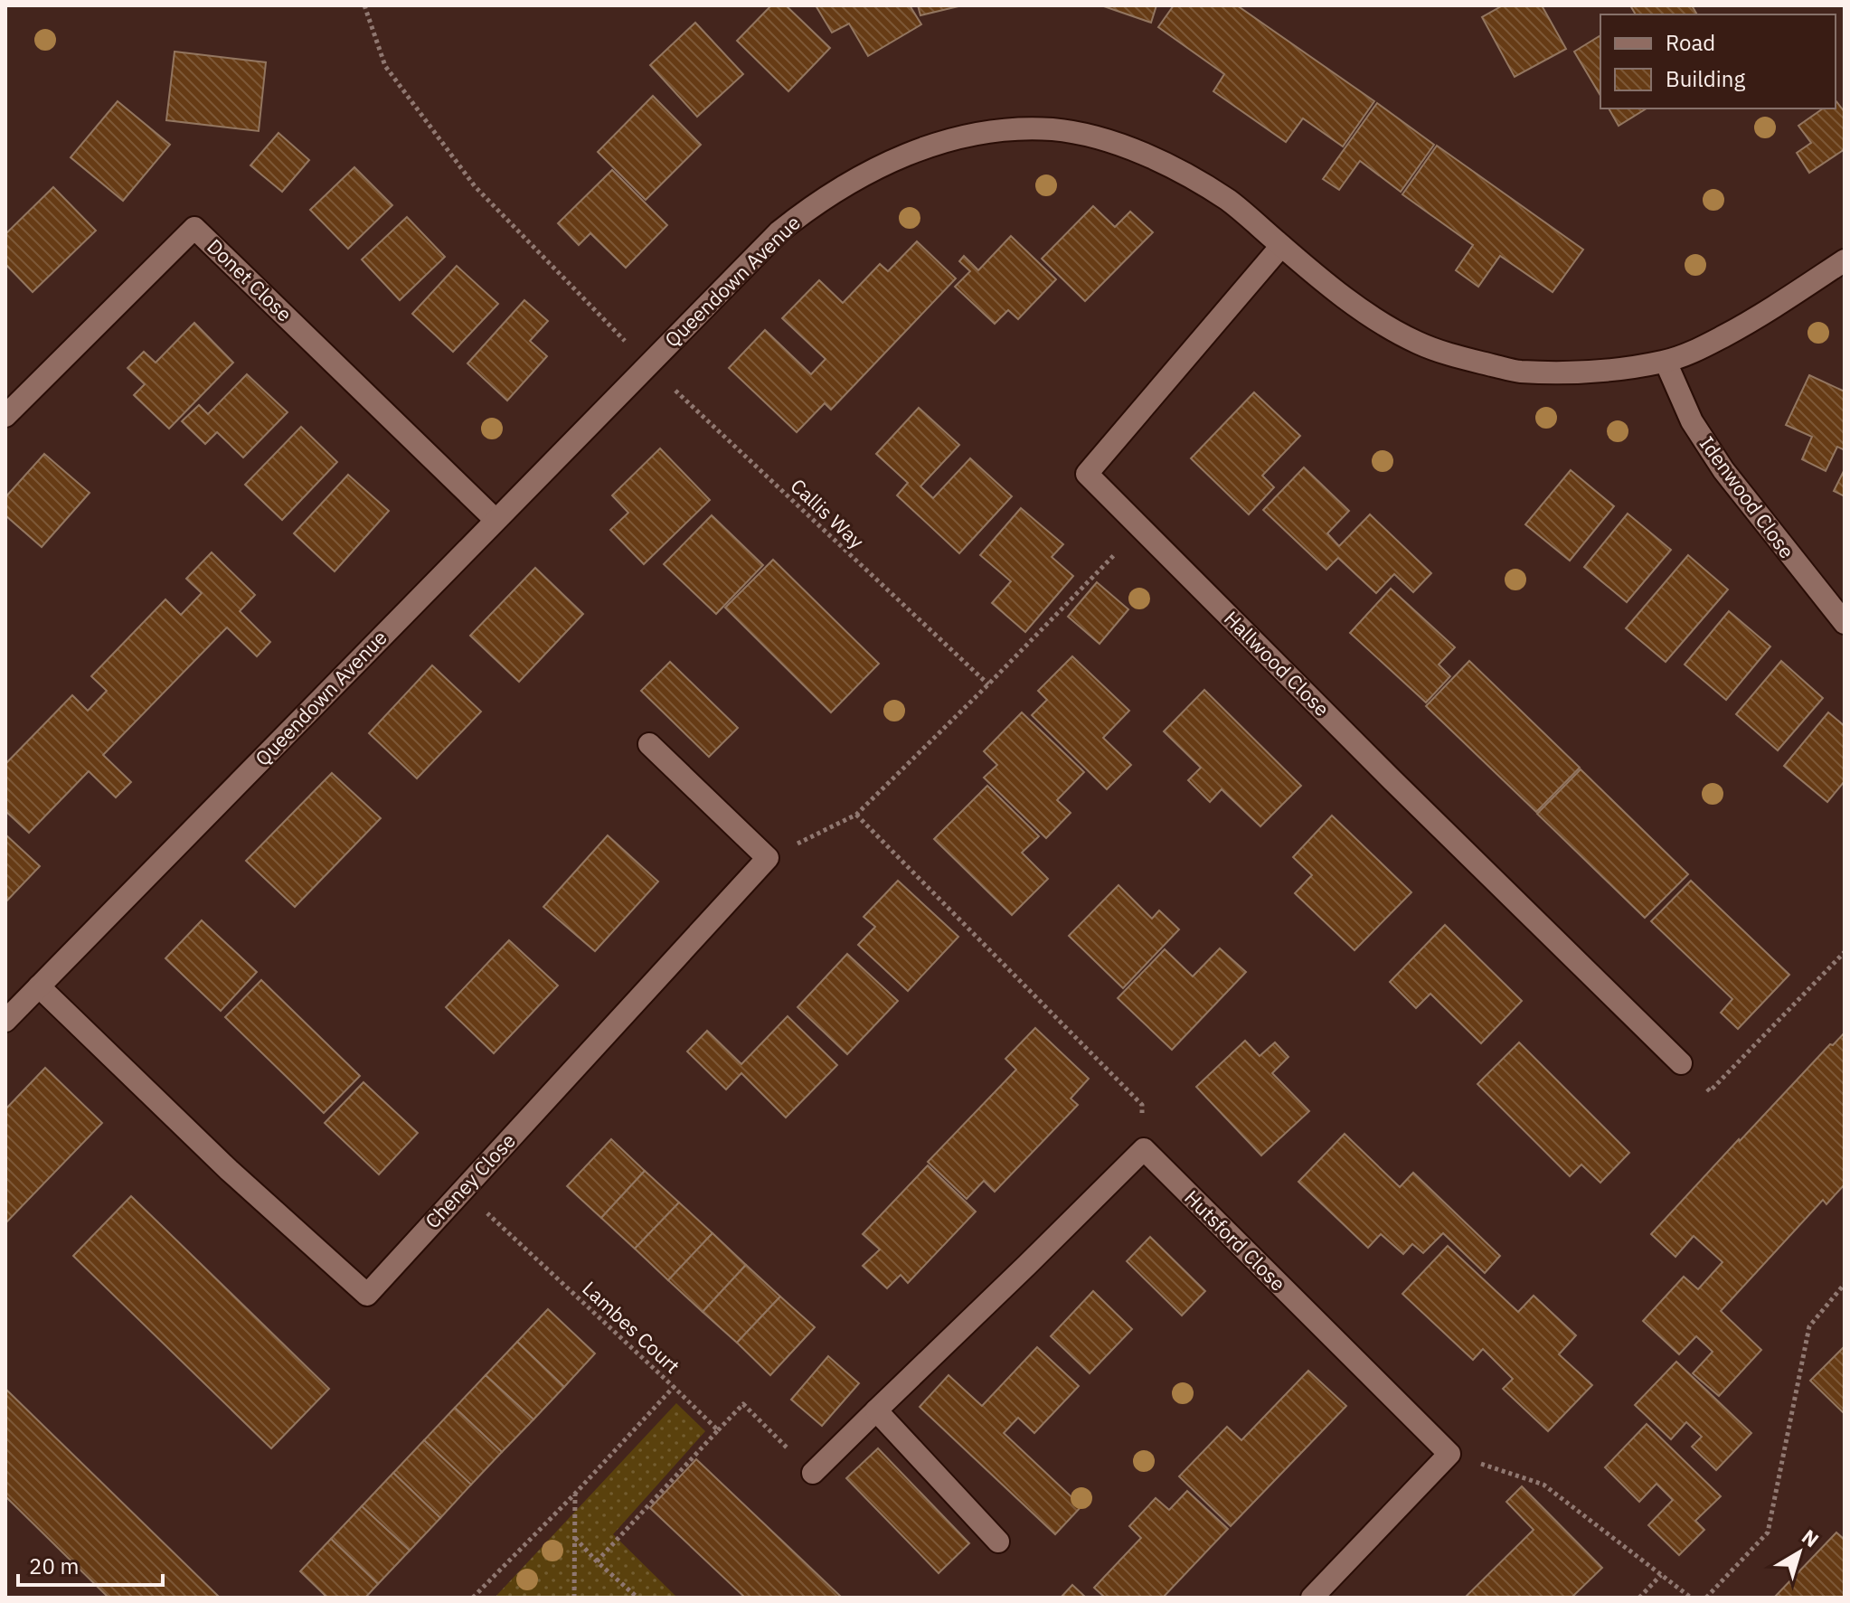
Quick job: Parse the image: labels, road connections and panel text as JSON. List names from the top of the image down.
{
  "streets": {
    "street": [
      "Donet Close",
      "Queendown Avenue",
      "Idenwood Close",
      "Hallwood Close",
      "Cheney Close",
      "Hutsford Close"
    ],
    "path": ["Callis Way", "Lambes Court"]
  },
  "crossings": [
    ["Donet Close", "Queendown Avenue"],
    ["Queendown Avenue", "Idenwood Close"],
    ["Queendown Avenue", "Callis Way"],
    ["Queendown Avenue", "Hallwood Close"],
    ["Queendown Avenue", "Cheney Close"],
    ["Cheney Close", "Lambes Court"]
  ],
  "legend": ["Road", "Building"],
  "scale_bar": "20 m",
  "north": "top right"
}
